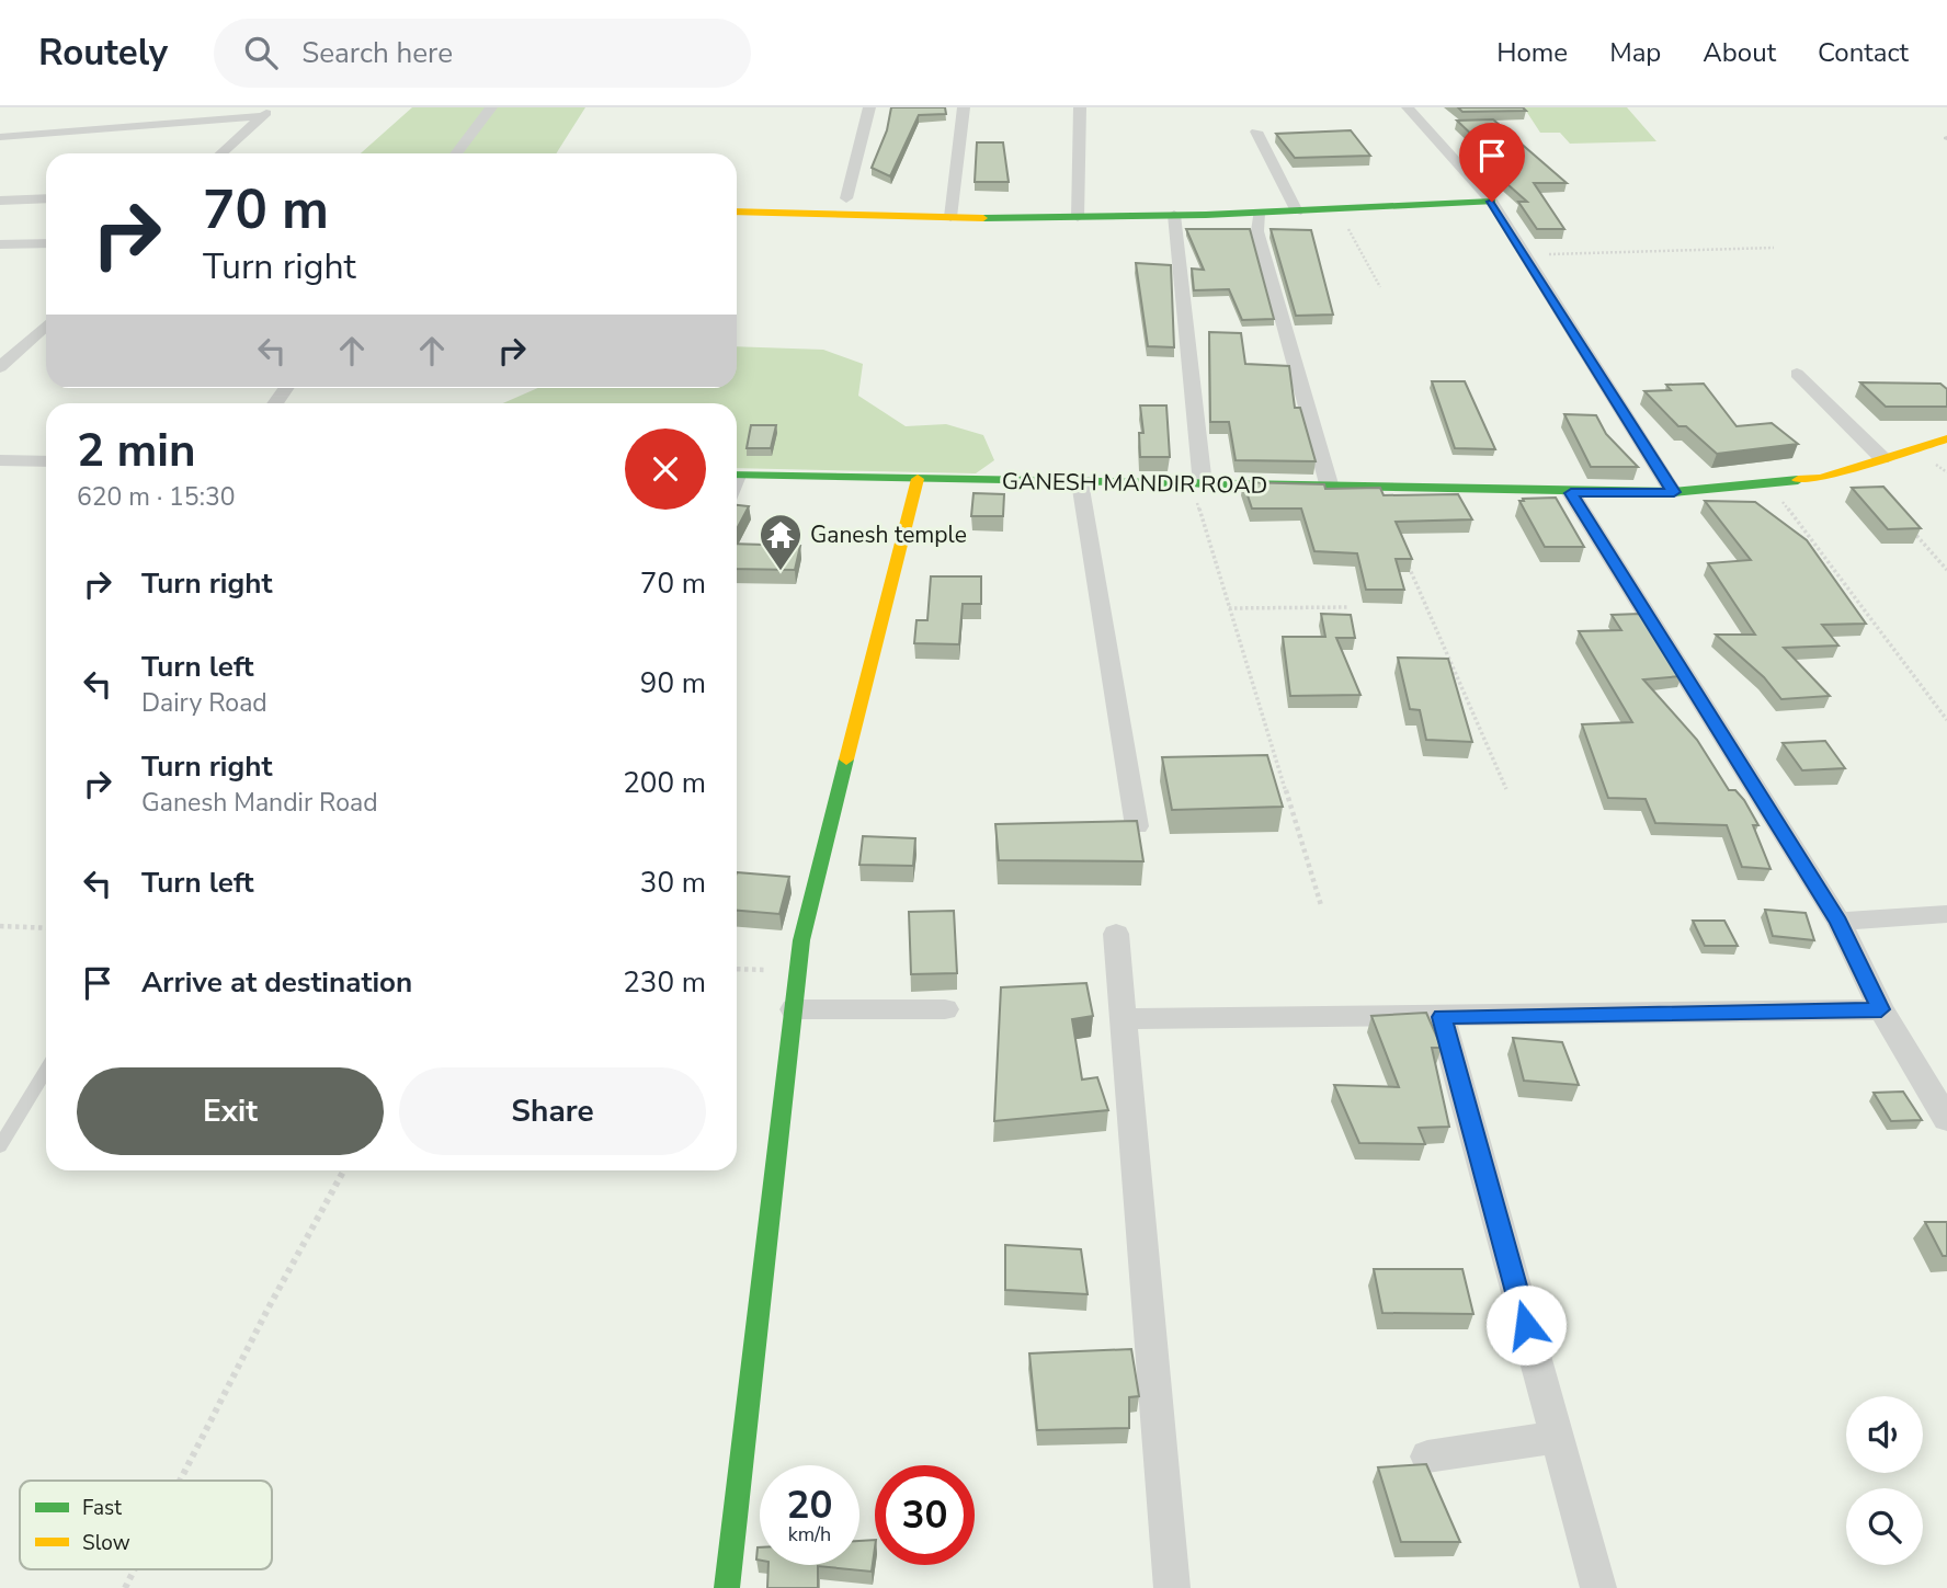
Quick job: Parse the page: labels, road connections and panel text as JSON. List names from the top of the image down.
{
  "streets": {
    "street": ["GANESH MANDIR ROAD"]
  },
  "places": {
    "temple": ["Ganesh temple"]
  },
  "legend": ["Fast", "Slow"],
  "page": {
    "header": "Routely",
    "search": "Search here",
    "nav": [
      "Home",
      "Map",
      "About",
      "Contact"
    ],
    "turn": ["70 m", "Turn right"],
    "heading": ["2 min", "620 m · 15:30"],
    "list": [
      {
        "name": "Turn right",
        "value": "70 m"
      },
      {
        "name": "Turn left",
        "note": "Dairy Road",
        "value": "90 m"
      },
      {
        "name": "Turn right",
        "note": "Ganesh Mandir Road",
        "value": "200 m"
      },
      {
        "name": "Turn left",
        "value": "30 m"
      },
      {
        "name": "Arrive at destination",
        "value": "230 m"
      }
    ],
    "buttons": ["Exit", "Share"],
    "speed": "20 km/h",
    "limit": "30"
  }
}
